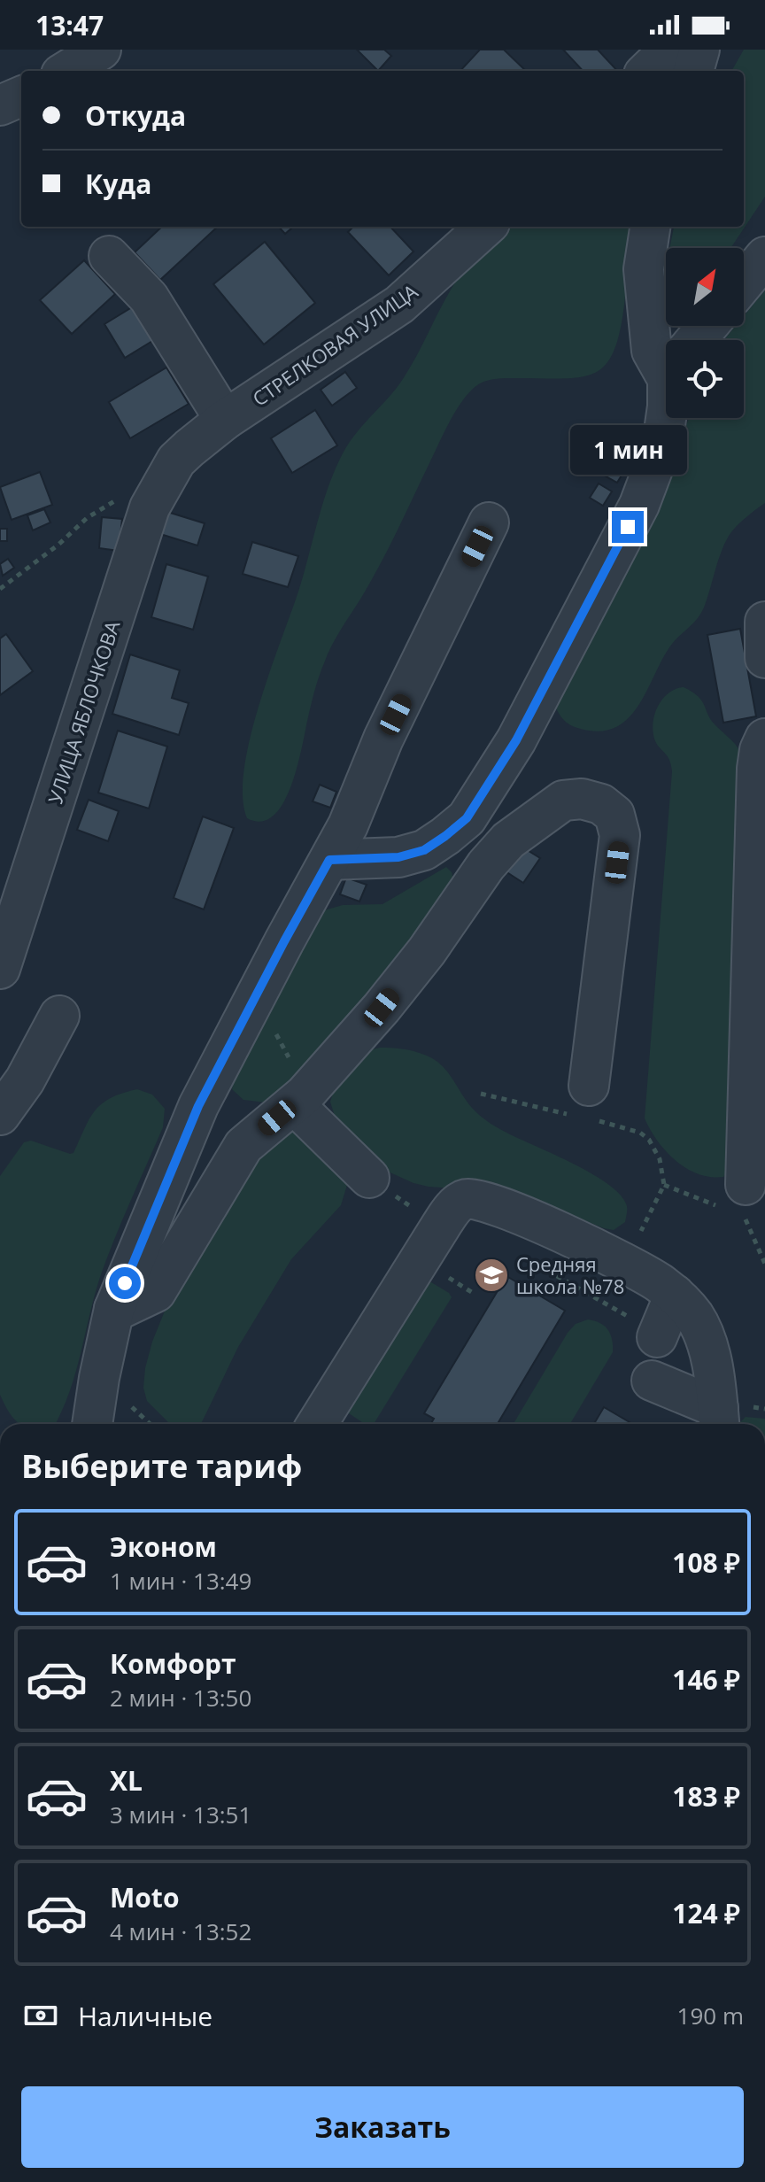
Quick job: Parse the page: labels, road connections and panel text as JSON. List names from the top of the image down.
{
  "streets": {
    "street": ["СТРЕЛКОВАЯ УЛИЦА", "УЛИЦА ЯБЛОЧКОВА"]
  },
  "crossings": [
    ["СТРЕЛКОВАЯ УЛИЦА", "УЛИЦА ЯБЛОЧКОВА"]
  ],
  "places": {
    "school or university": ["Средняя школа №78"]
  },
  "north": "top right",
  "page": {
    "status": "13:47",
    "banner": ["Откуда", "Куда"],
    "bubble": "1 мин",
    "heading": "Выберите тариф",
    "list": [
      {
        "name": "Эконом",
        "note": "1 мин · 13:49",
        "value": "108 ₽"
      },
      {
        "name": "Комфорт",
        "note": "2 мин · 13:50",
        "value": "146 ₽"
      },
      {
        "name": "XL",
        "note": "3 мин · 13:51",
        "value": "183 ₽"
      },
      {
        "name": "Moto",
        "note": "4 мин · 13:52",
        "value": "124 ₽"
      }
    ],
    "pay": ["Наличные", "190 m"],
    "buttons": "Заказать"
  }
}
